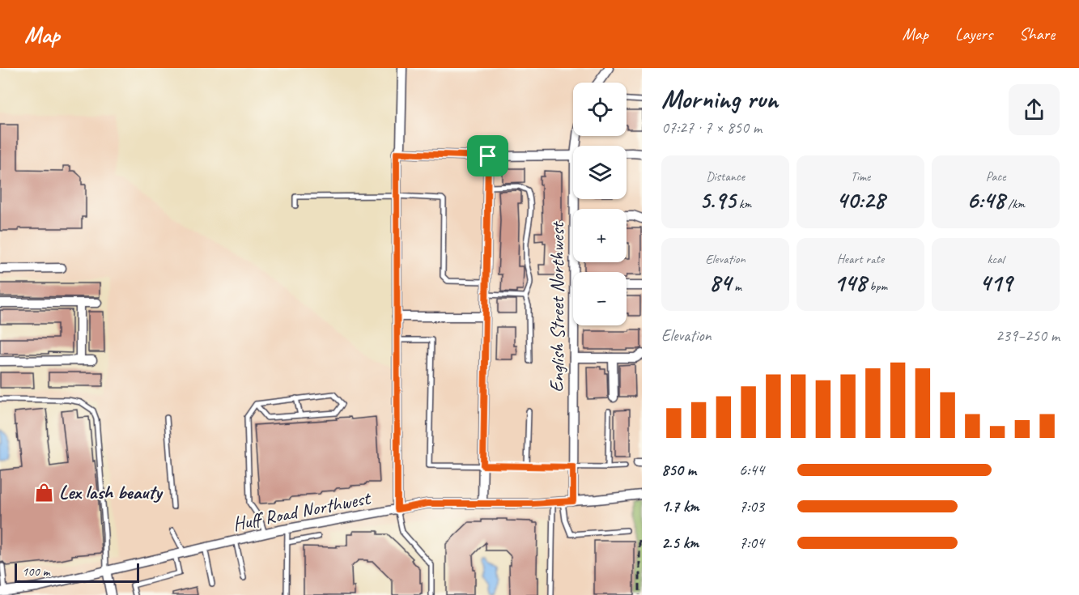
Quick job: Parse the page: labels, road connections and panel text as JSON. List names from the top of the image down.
{
  "streets": {
    "street": ["English Street Northwest", "Huff Road Northwest"]
  },
  "crossings": [
    ["English Street Northwest", "Huff Road Northwest"]
  ],
  "places": {
    "shop": ["Lex lash beauty"]
  },
  "scale_bar": "100 m",
  "page": {
    "header": "Map",
    "nav": ["Map", "Layers", "Share"],
    "heading": ["Morning run", "07:27 · 7 × 850 m"],
    "map_buttons": ["+", "−"],
    "stats": [
      ["Distance", "5.95 km"],
      ["Time", "40:28"],
      ["Pace", "6:48 /km"],
      ["Elevation", "84 m"],
      ["Heart rate", "148 bpm"],
      ["kcal", "419"]
    ],
    "chart": ["Elevation", "239–250 m"],
    "list": [
      {
        "name": "850 m",
        "note": "6:44"
      },
      {
        "name": "1.7 km",
        "note": "7:03"
      },
      {
        "name": "2.5 km",
        "note": "7:04"
      }
    ],
    "scale": "100 m"
  }
}
